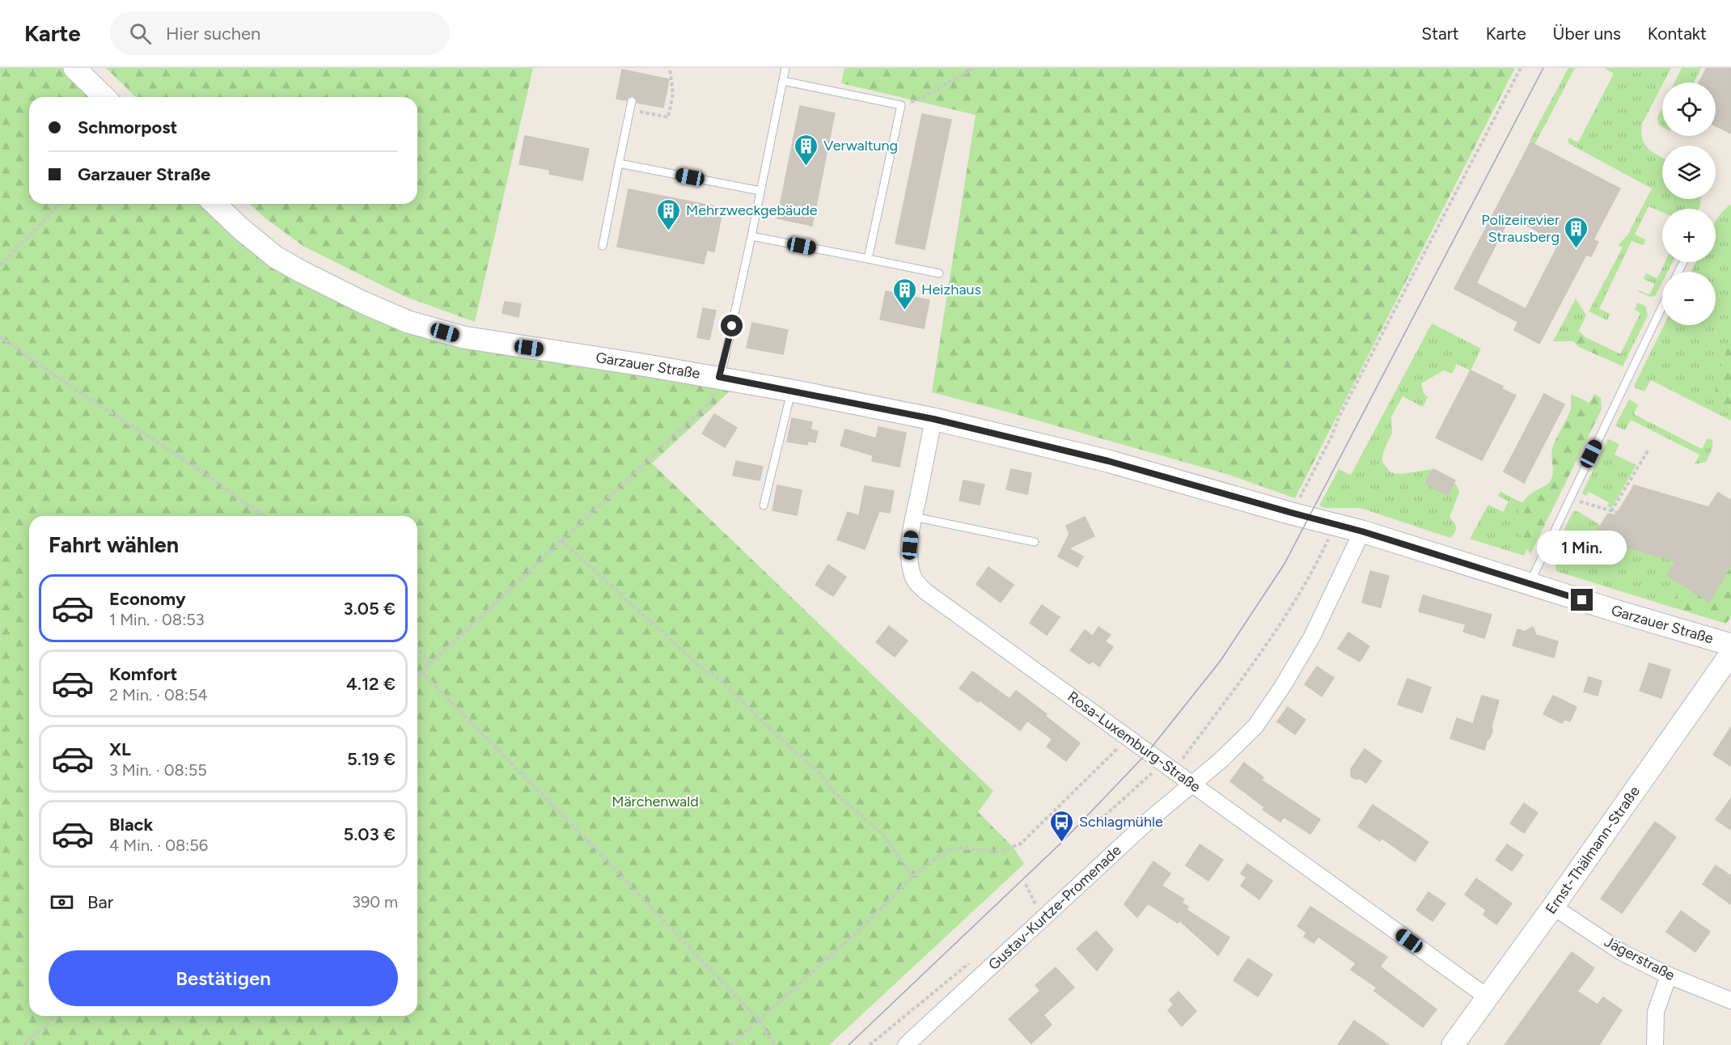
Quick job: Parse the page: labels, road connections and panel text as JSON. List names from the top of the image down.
{
  "streets": {
    "street": [
      "Garzauer Straße",
      "Rosa-Luxemburg-Straße",
      "Ernst-Thälmann-Straße",
      "Gustav-Kurtze-Promenade",
      "Jägerstraße"
    ]
  },
  "crossings": [
    ["Garzauer Straße", "Rosa-Luxemburg-Straße"],
    ["Garzauer Straße", "Gustav-Kurtze-Promenade"],
    ["Rosa-Luxemburg-Straße", "Ernst-Thälmann-Straße"],
    ["Rosa-Luxemburg-Straße", "Gustav-Kurtze-Promenade"],
    ["Ernst-Thälmann-Straße", "Jägerstraße"]
  ],
  "parks": ["Märchenwald"],
  "places": {
    "building": [
      "Verwaltung",
      "Mehrzweckgebäude",
      "Polizeirevier Strausberg",
      "Heizhaus"
    ],
    "bus stop": ["Schlagmühle"]
  },
  "page": {
    "header": "Karte",
    "search": "Hier suchen",
    "nav": [
      "Start",
      "Karte",
      "Über uns",
      "Kontakt"
    ],
    "map_buttons": ["+", "−"],
    "banner": ["Schmorpost", "Garzauer Straße"],
    "heading": "Fahrt wählen",
    "bubble": "1 Min.",
    "list": [
      {
        "name": "Economy",
        "note": "1 Min. · 08:53",
        "value": "3.05 €"
      },
      {
        "name": "Komfort",
        "note": "2 Min. · 08:54",
        "value": "4.12 €"
      },
      {
        "name": "XL",
        "note": "3 Min. · 08:55",
        "value": "5.19 €"
      },
      {
        "name": "Black",
        "note": "4 Min. · 08:56",
        "value": "5.03 €"
      }
    ],
    "pay": ["Bar", "390 m"],
    "buttons": "Bestätigen"
  }
}
